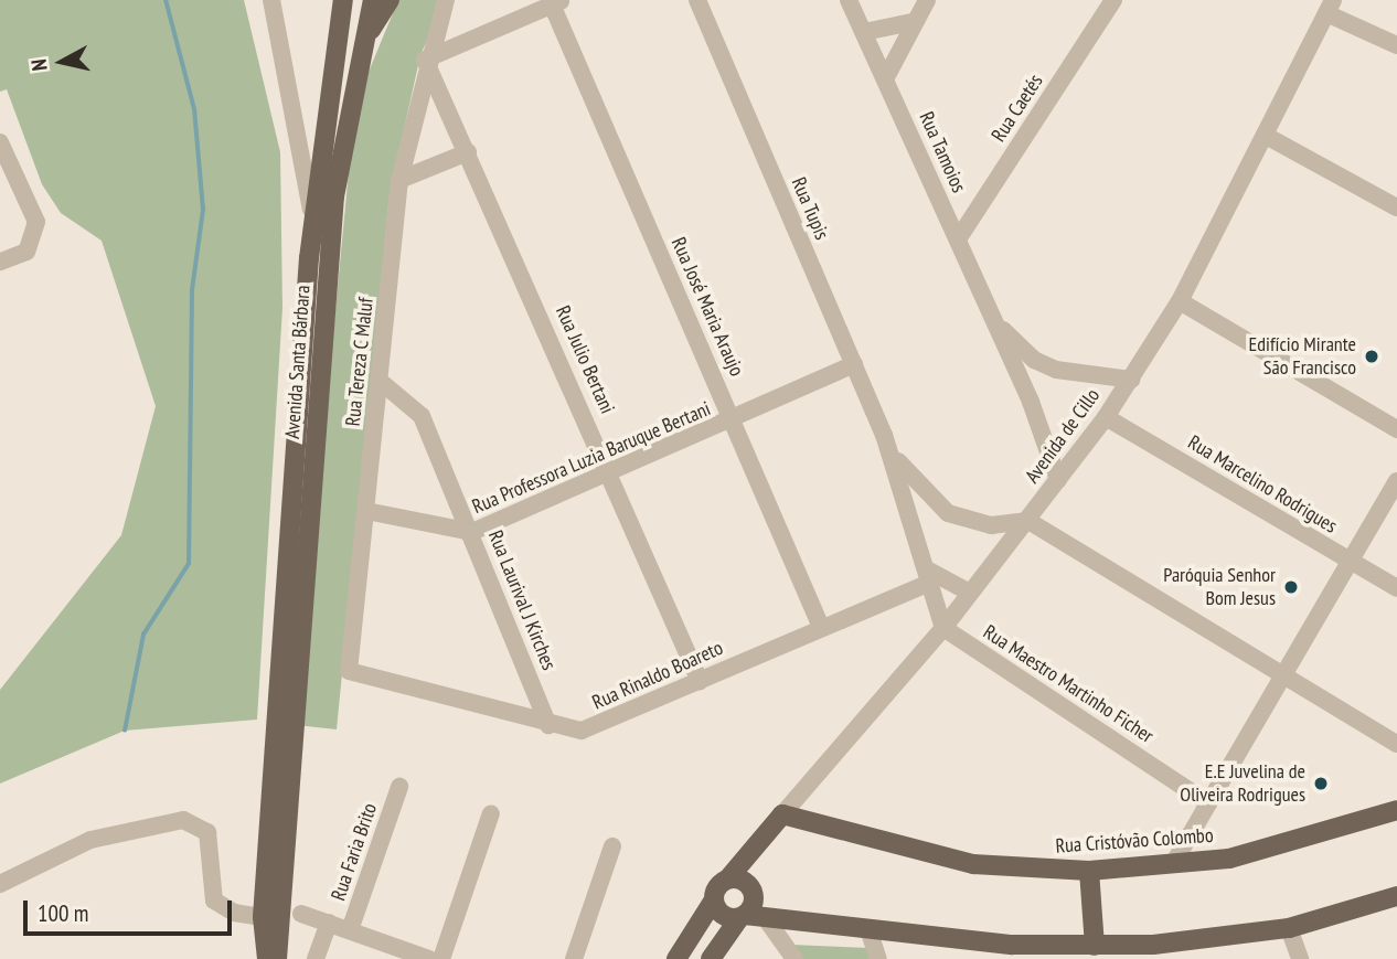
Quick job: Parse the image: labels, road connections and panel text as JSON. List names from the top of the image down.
{
  "streets": {
    "main road": ["Avenida Santa Bárbara", "Avenida de Cillo", "Rua Cristóvão Colombo"],
    "street": [
      "Rua Caetés",
      "Rua Tamoios",
      "Rua Tupis",
      "Rua José Maria Araujo",
      "Rua Julio Bertani",
      "Rua Tereza C Maluf",
      "Rua Professora Luzia Baruque Bertani",
      "Rua Marcelino Rodrigues",
      "Rua Laurival J Kirches",
      "Rua Rinaldo Boareto",
      "Rua Maestro Martinho Ficher",
      "Rua Faria Brito"
    ]
  },
  "crossings": [
    ["Rua Caetés", "Rua Tamoios"],
    ["Rua Tamoios", "Avenida de Cillo"],
    ["Rua Tupis", "Avenida de Cillo"],
    ["Rua Tupis", "Rua Professora Luzia Baruque Bertani"],
    ["Rua Tupis", "Rua Rinaldo Boareto"],
    ["Rua Tupis", "Rua Maestro Martinho Ficher"],
    ["Rua José Maria Araujo", "Rua Professora Luzia Baruque Bertani"],
    ["Rua José Maria Araujo", "Rua Rinaldo Boareto"],
    ["Rua Julio Bertani", "Rua Tereza C Maluf"],
    ["Rua Julio Bertani", "Rua Professora Luzia Baruque Bertani"],
    ["Rua Julio Bertani", "Rua Rinaldo Boareto"],
    ["Rua Tereza C Maluf", "Rua Laurival J Kirches"],
    ["Rua Tereza C Maluf", "Rua Rinaldo Boareto"],
    ["Avenida de Cillo", "Rua Marcelino Rodrigues"],
    ["Avenida de Cillo", "Rua Maestro Martinho Ficher"],
    ["Avenida de Cillo", "Rua Cristóvão Colombo"],
    ["Rua Professora Luzia Baruque Bertani", "Rua Laurival J Kirches"],
    ["Rua Laurival J Kirches", "Rua Rinaldo Boareto"]
  ],
  "places": ["Edifício Mirante São Francisco", "Paróquia Senhor Bom Jesus", "E.E Juvelina de Oliveira Rodrigues"],
  "scale_bar": "100 m",
  "north": "left"
}
